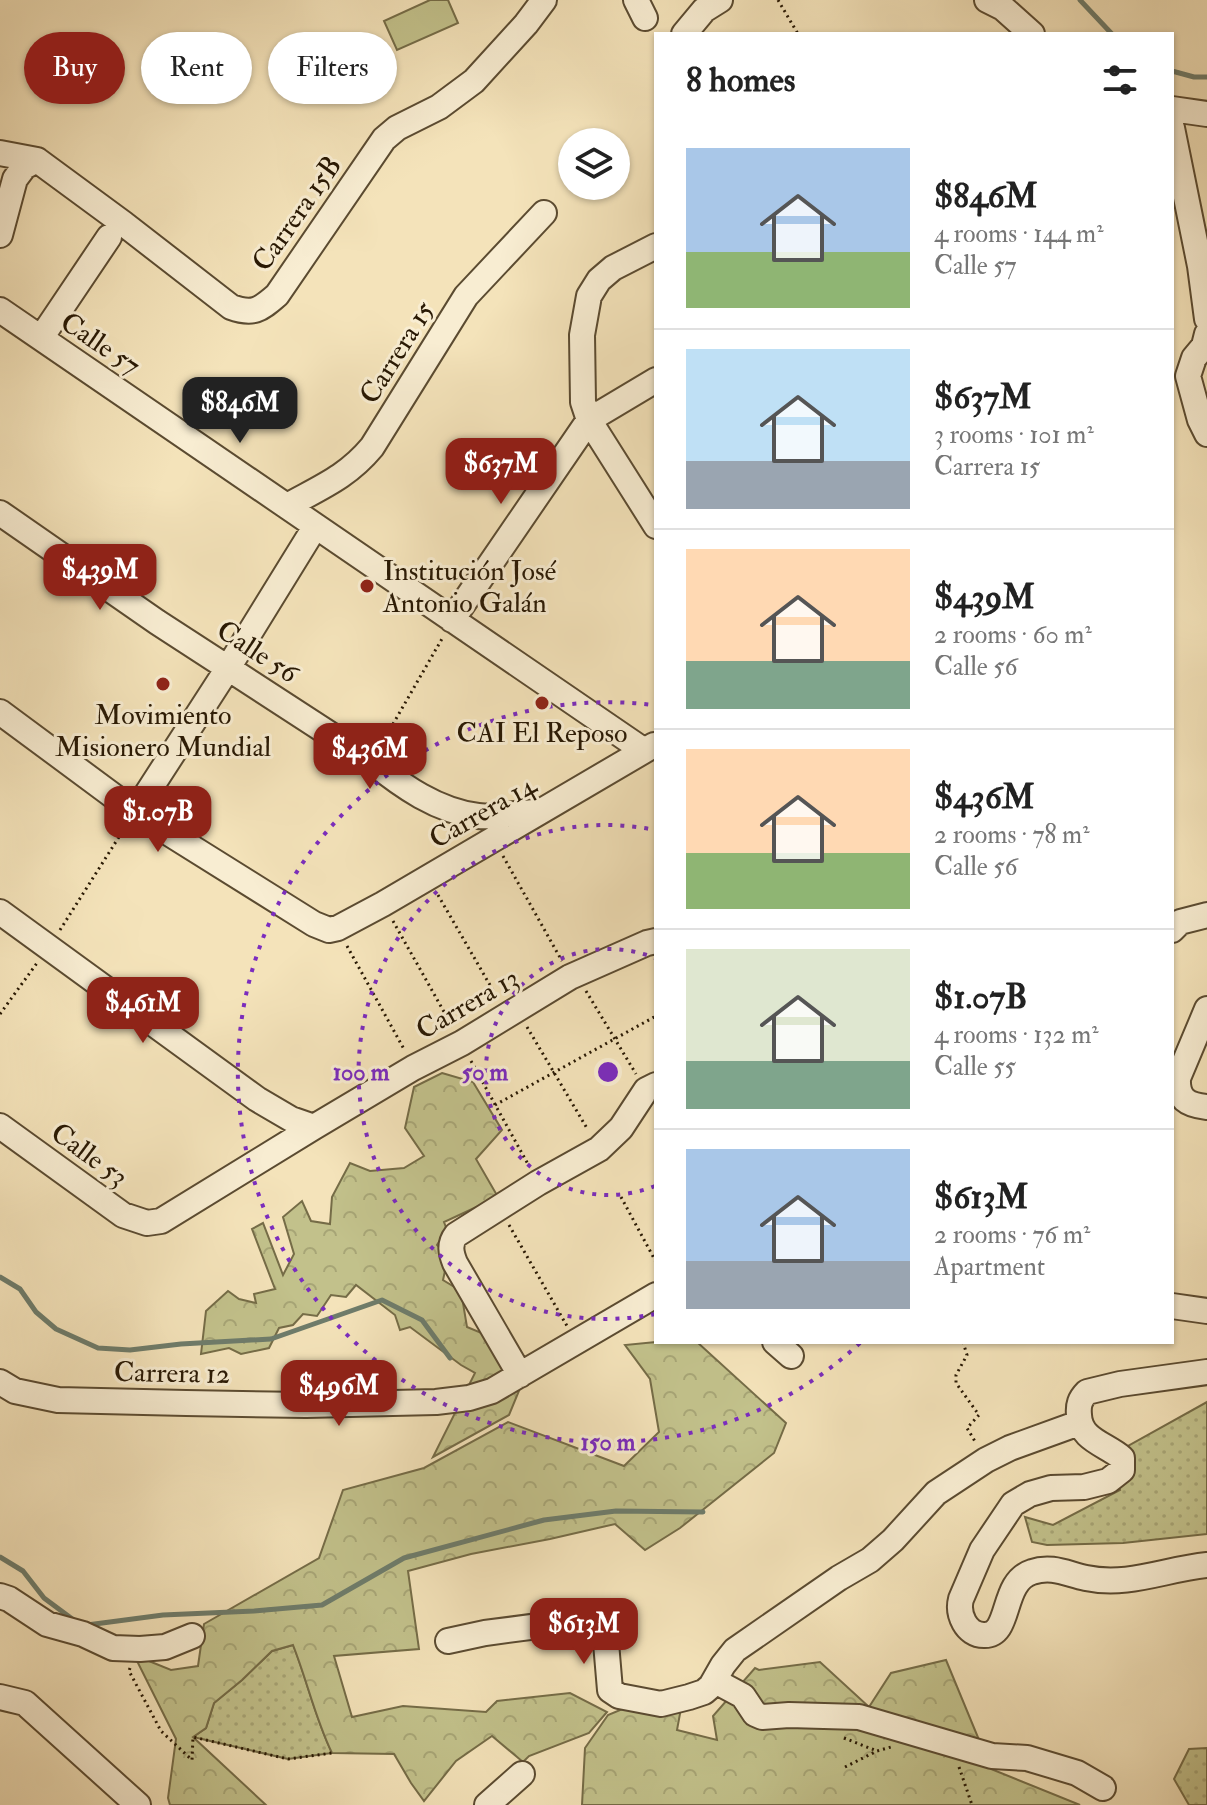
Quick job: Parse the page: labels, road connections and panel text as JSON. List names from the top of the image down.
{
  "streets": {
    "street": [
      "Carrera 15B",
      "Calle 57",
      "Carrera 15",
      "Calle 56",
      "Carrera 14",
      "Carrera 13",
      "Calle 53",
      "Carrera 12"
    ]
  },
  "crossings": [
    ["Calle 57", "Carrera 15"],
    ["Calle 57", "Carrera 14"],
    ["Calle 56", "Carrera 14"],
    ["Carrera 13", "Calle 53"]
  ],
  "places": ["Institución José Antonio Galán", "Movimiento Misionero Mundial", "CAI El Reposo"],
  "page": {
    "chip": ["Buy", "Rent", "Filters"],
    "heading": "8 homes",
    "list": [
      {
        "name": "$846M",
        "note": "4 rooms · 144 m² · Calle 57"
      },
      {
        "name": "$637M",
        "note": "3 rooms · 101 m² · Carrera 15"
      },
      {
        "name": "$439M",
        "note": "2 rooms · 60 m² · Calle 56"
      },
      {
        "name": "$436M",
        "note": "2 rooms · 78 m² · Calle 56"
      },
      {
        "name": "$1.07B",
        "note": "4 rooms · 132 m² · Calle 55"
      },
      {
        "name": "$613M",
        "note": "2 rooms · 76 m² · Apartment"
      }
    ],
    "price": [
      "$846M",
      "$637M",
      "$439M",
      "$436M",
      "$1.07B",
      "$461M",
      "$496M",
      "$613M"
    ]
  },
  "rings": ["100 m", "50 m", "150 m"]
}
